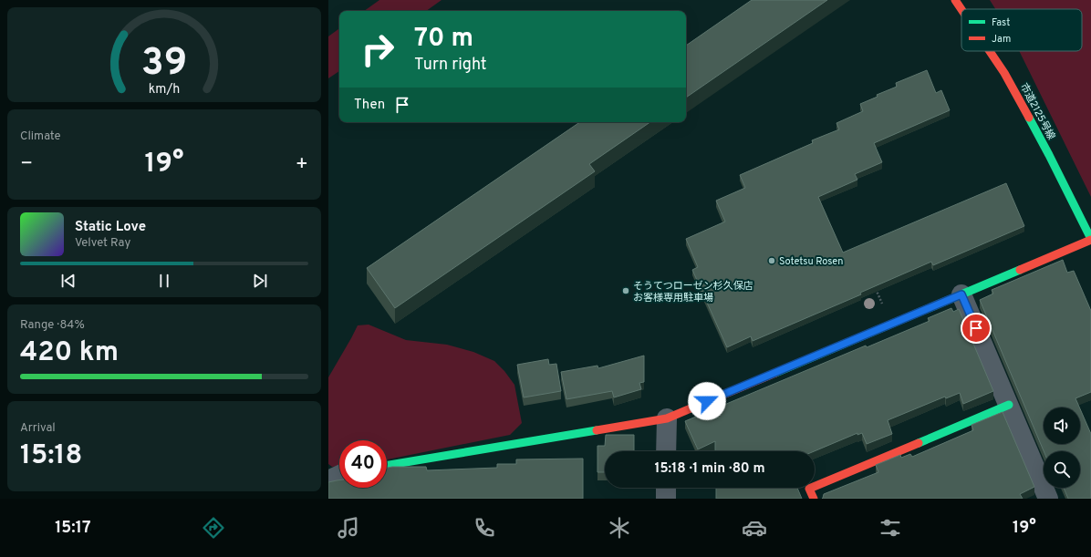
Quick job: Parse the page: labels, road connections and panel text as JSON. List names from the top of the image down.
{
  "streets": {
    "street": ["市道2125号線"]
  },
  "places": ["Sotetsu Rosen", "そうてつローゼン杉久保店 お客様専用駐車場"],
  "legend": ["Fast", "Jam"],
  "page": {
    "turn": ["70 m", "Turn right"],
    "then": "Then",
    "tile": [
      "Climate",
      ["Range · 84%", "420 km"],
      ["Arrival", "15:18"]
    ],
    "heat": ["−", "19°", "+"],
    "song": ["Static Love", "Velvet Ray"],
    "limit": "40",
    "trip": "15:18 · 1 min · 80 m",
    "tabs": ["15:17", "19°"],
    "gauge": ["39", "km/h"]
  }
}
